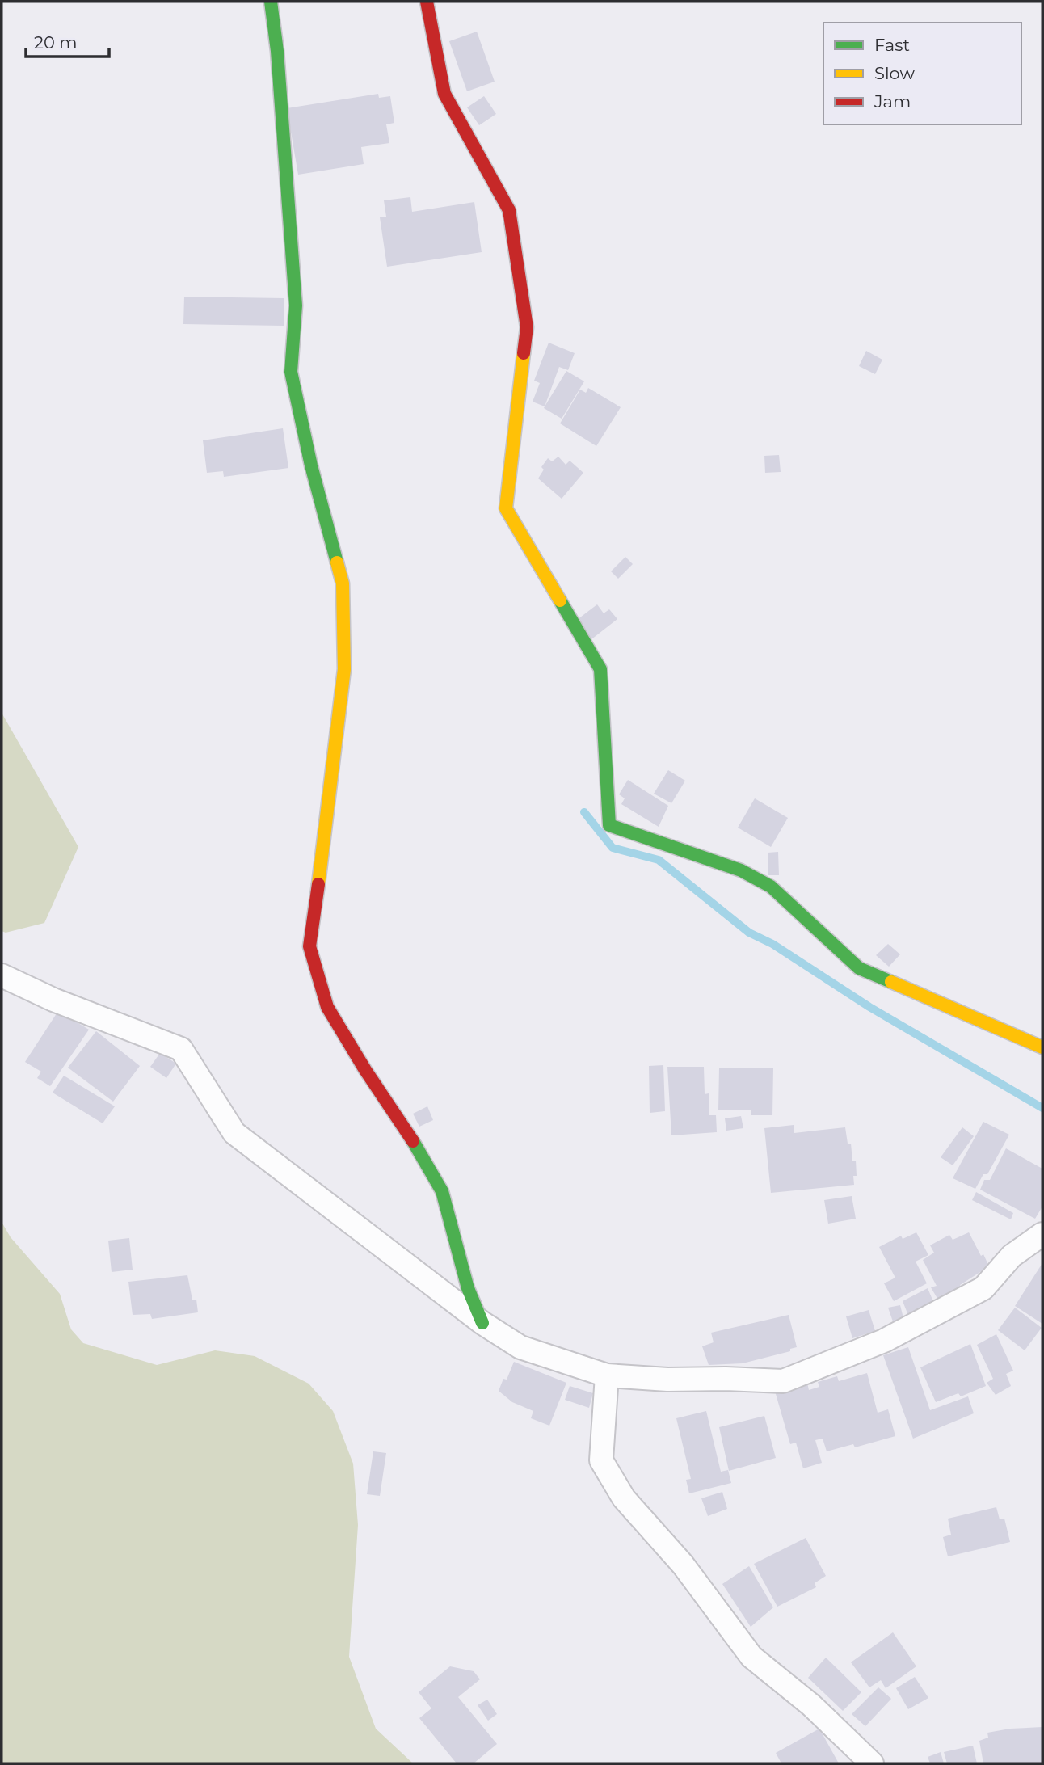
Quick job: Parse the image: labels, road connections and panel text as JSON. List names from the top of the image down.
{
  "legend": ["Fast", "Slow", "Jam"],
  "scale_bar": "20 m"
}
